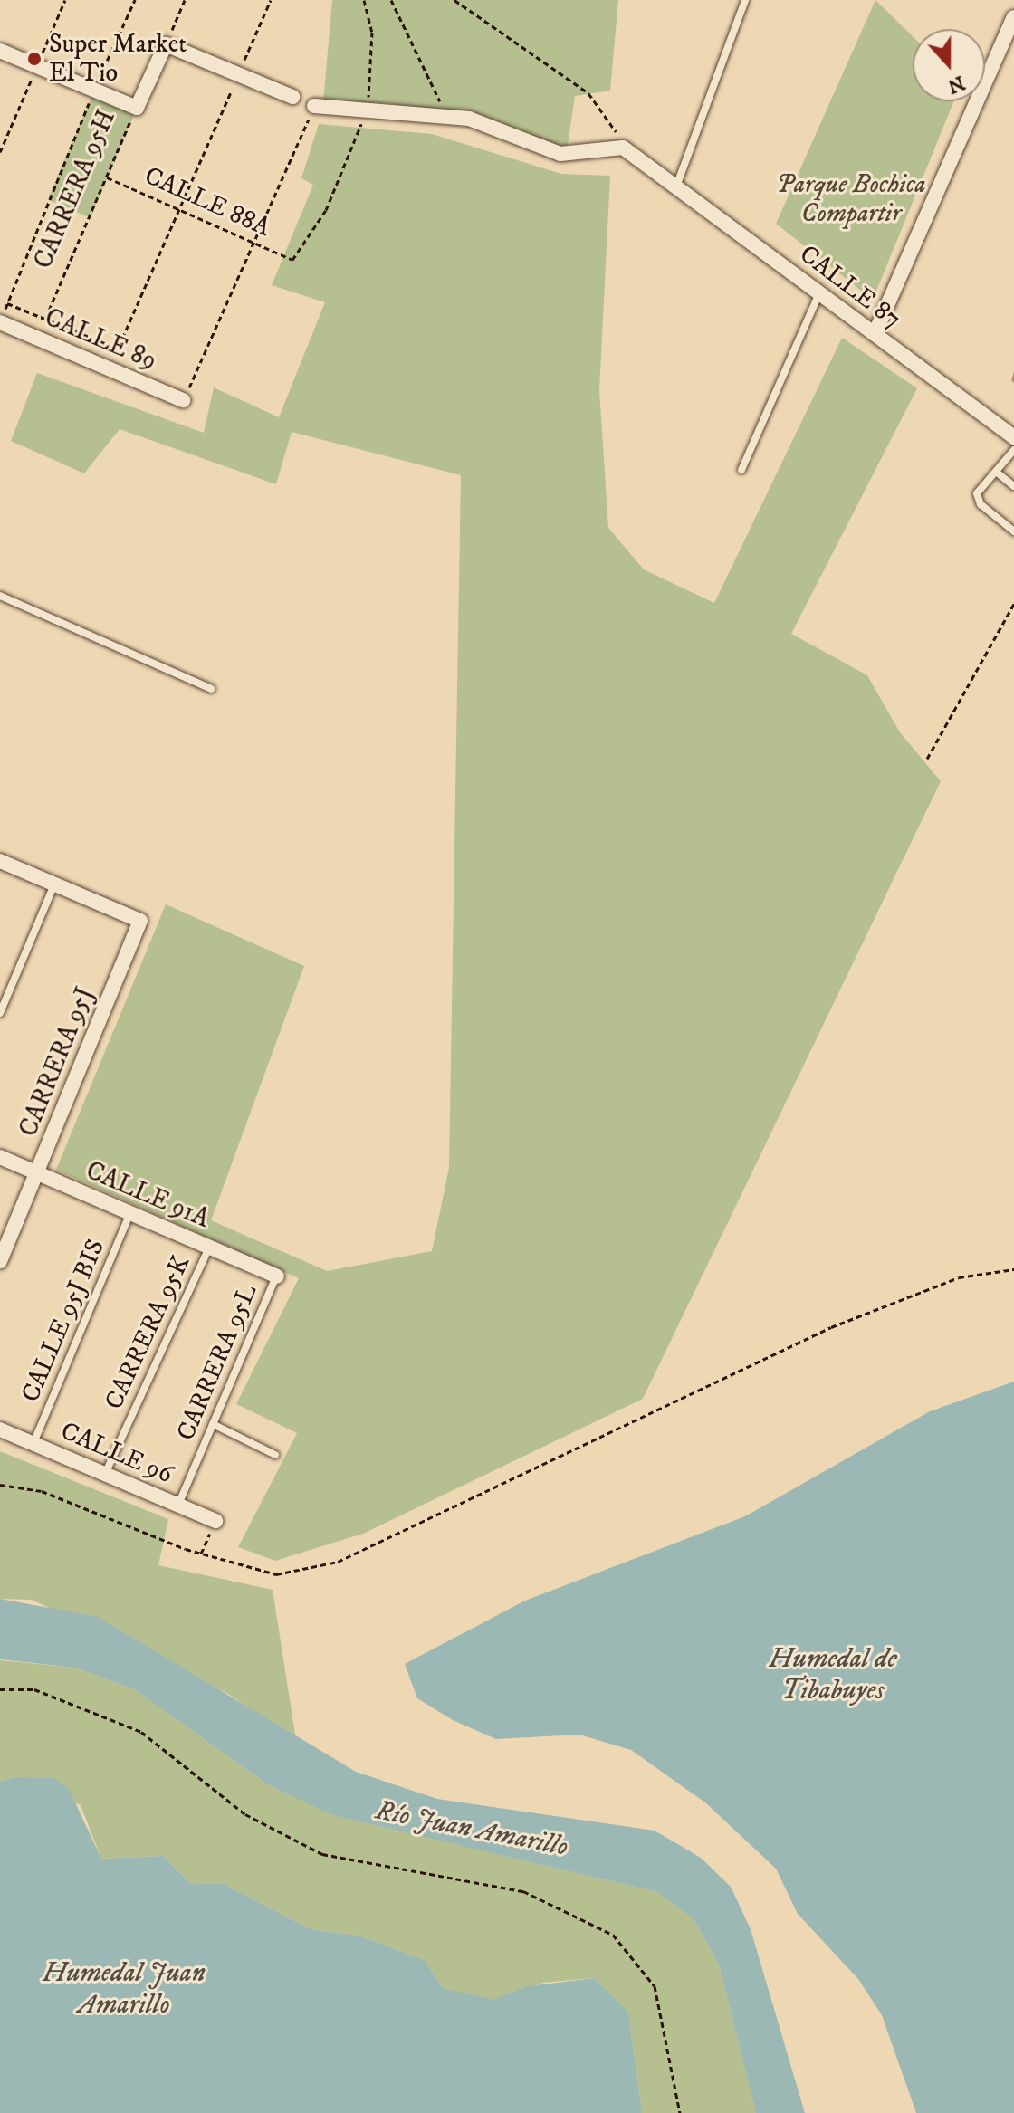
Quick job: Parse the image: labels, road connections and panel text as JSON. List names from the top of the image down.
{
  "streets": {
    "street": [
      "CARRERA 95H",
      "CALLE 87",
      "CALLE 89",
      "CARRERA 95J",
      "CALLE 91A",
      "CALLE 96"
    ],
    "lane": ["CALLE 95J BIS", "CARRERA 95K", "CARRERA 95L"],
    "path": ["CALLE 88A"]
  },
  "crossings": [
    ["CARRERA 95H", "CALLE 88A"],
    ["CARRERA 95J", "CALLE 91A"],
    ["CALLE 91A", "CALLE 95J BIS"],
    ["CALLE 91A", "CARRERA 95K"],
    ["CALLE 91A", "CARRERA 95L"],
    ["CALLE 95J BIS", "CALLE 96"],
    ["CARRERA 95K", "CALLE 96"],
    ["CARRERA 95L", "CALLE 96"]
  ],
  "water": ["Humedal de Tibabuyes", "Río Juan Amarillo", "Humedal Juan Amarillo"],
  "parks": ["Parque Bochica Compartir"],
  "places": ["Super Market El Tio"],
  "north": "bottom"
}
